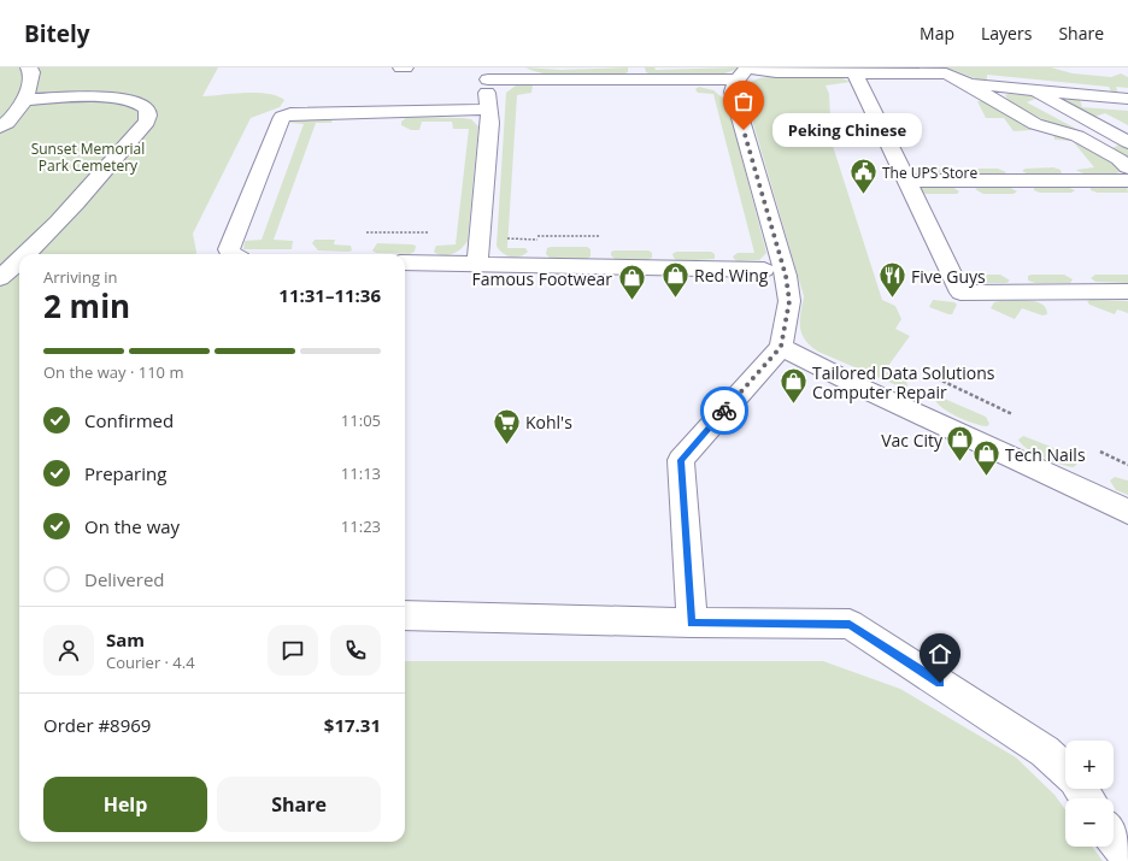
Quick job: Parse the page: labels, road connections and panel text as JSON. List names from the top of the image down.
{
  "parks": ["Sunset Memorial Park Cemetery"],
  "places": {
    "other": ["Peking Chinese"],
    "public building": ["The UPS Store"],
    "shop": [
      "Red Wing",
      "Famous Footwear",
      "Tailored Data Solutions Computer Repair",
      "Vac City",
      "Tech Nails"
    ],
    "restaurant": ["Five Guys"],
    "supermarket": ["Kohl's"]
  },
  "page": {
    "header": "Bitely",
    "nav": ["Map", "Layers", "Share"],
    "bubble": "Peking Chinese",
    "heading": ["2 min", "Arriving in", "11:31–11:36"],
    "panel": [
      "Sam",
      "Courier · 4.4",
      "Order #8969",
      "$17.31"
    ],
    "bar": "On the way · 110 m",
    "list": [
      ["Confirmed", "11:05"],
      ["Preparing", "11:13"],
      ["On the way", "11:23"],
      "Delivered"
    ],
    "map_buttons": ["+", "−"],
    "buttons": ["Help", "Share"]
  }
}
